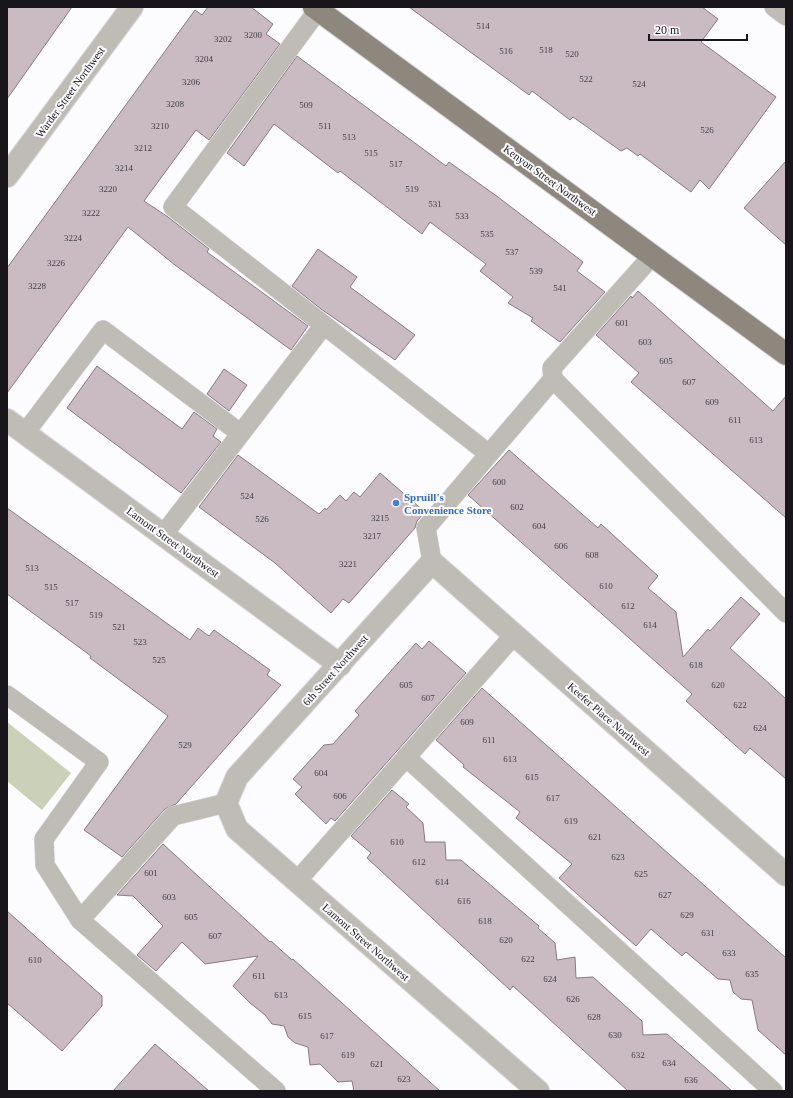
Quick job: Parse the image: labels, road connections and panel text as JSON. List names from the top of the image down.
{
  "streets": {
    "main road": ["Kenyon Street Northwest"],
    "street": [
      "Warder Street Northwest",
      "Lamont Street Northwest",
      "6th Street Northwest",
      "Keefer Place Northwest"
    ]
  },
  "crossings": [
    ["Lamont Street Northwest", "6th Street Northwest"],
    ["6th Street Northwest", "Keefer Place Northwest"]
  ],
  "places": ["Spruill's Convenience Store"],
  "house_numbers": [
    "514",
    "3200",
    "3202",
    "518",
    "516",
    "520",
    "3204",
    "522",
    "3206",
    "524",
    "3208",
    "509",
    "3210",
    "511",
    "526",
    "513",
    "3212",
    "515",
    "517",
    "3214",
    "3220",
    "519",
    "531",
    "3222",
    "533",
    "535",
    "3224",
    "537",
    "3226",
    "539",
    "3228",
    "541",
    "601",
    "603",
    "605",
    "607",
    "609",
    "611",
    "613",
    "600",
    "524",
    "602",
    "3215",
    "526",
    "604",
    "3217",
    "606",
    "608",
    "3221",
    "513",
    "610",
    "515",
    "517",
    "612",
    "519",
    "614",
    "521",
    "523",
    "525",
    "618",
    "605",
    "620",
    "607",
    "622",
    "609",
    "624",
    "611",
    "529",
    "613",
    "604",
    "615",
    "606",
    "617",
    "619",
    "621",
    "610",
    "623",
    "612",
    "601",
    "625",
    "614",
    "627",
    "603",
    "616",
    "629",
    "605",
    "618",
    "631",
    "607",
    "620",
    "633",
    "622",
    "610",
    "635",
    "611",
    "624",
    "613",
    "626",
    "615",
    "628",
    "630",
    "617",
    "619",
    "632",
    "634",
    "621",
    "623",
    "636"
  ],
  "scale_bar": "20 m"
}
